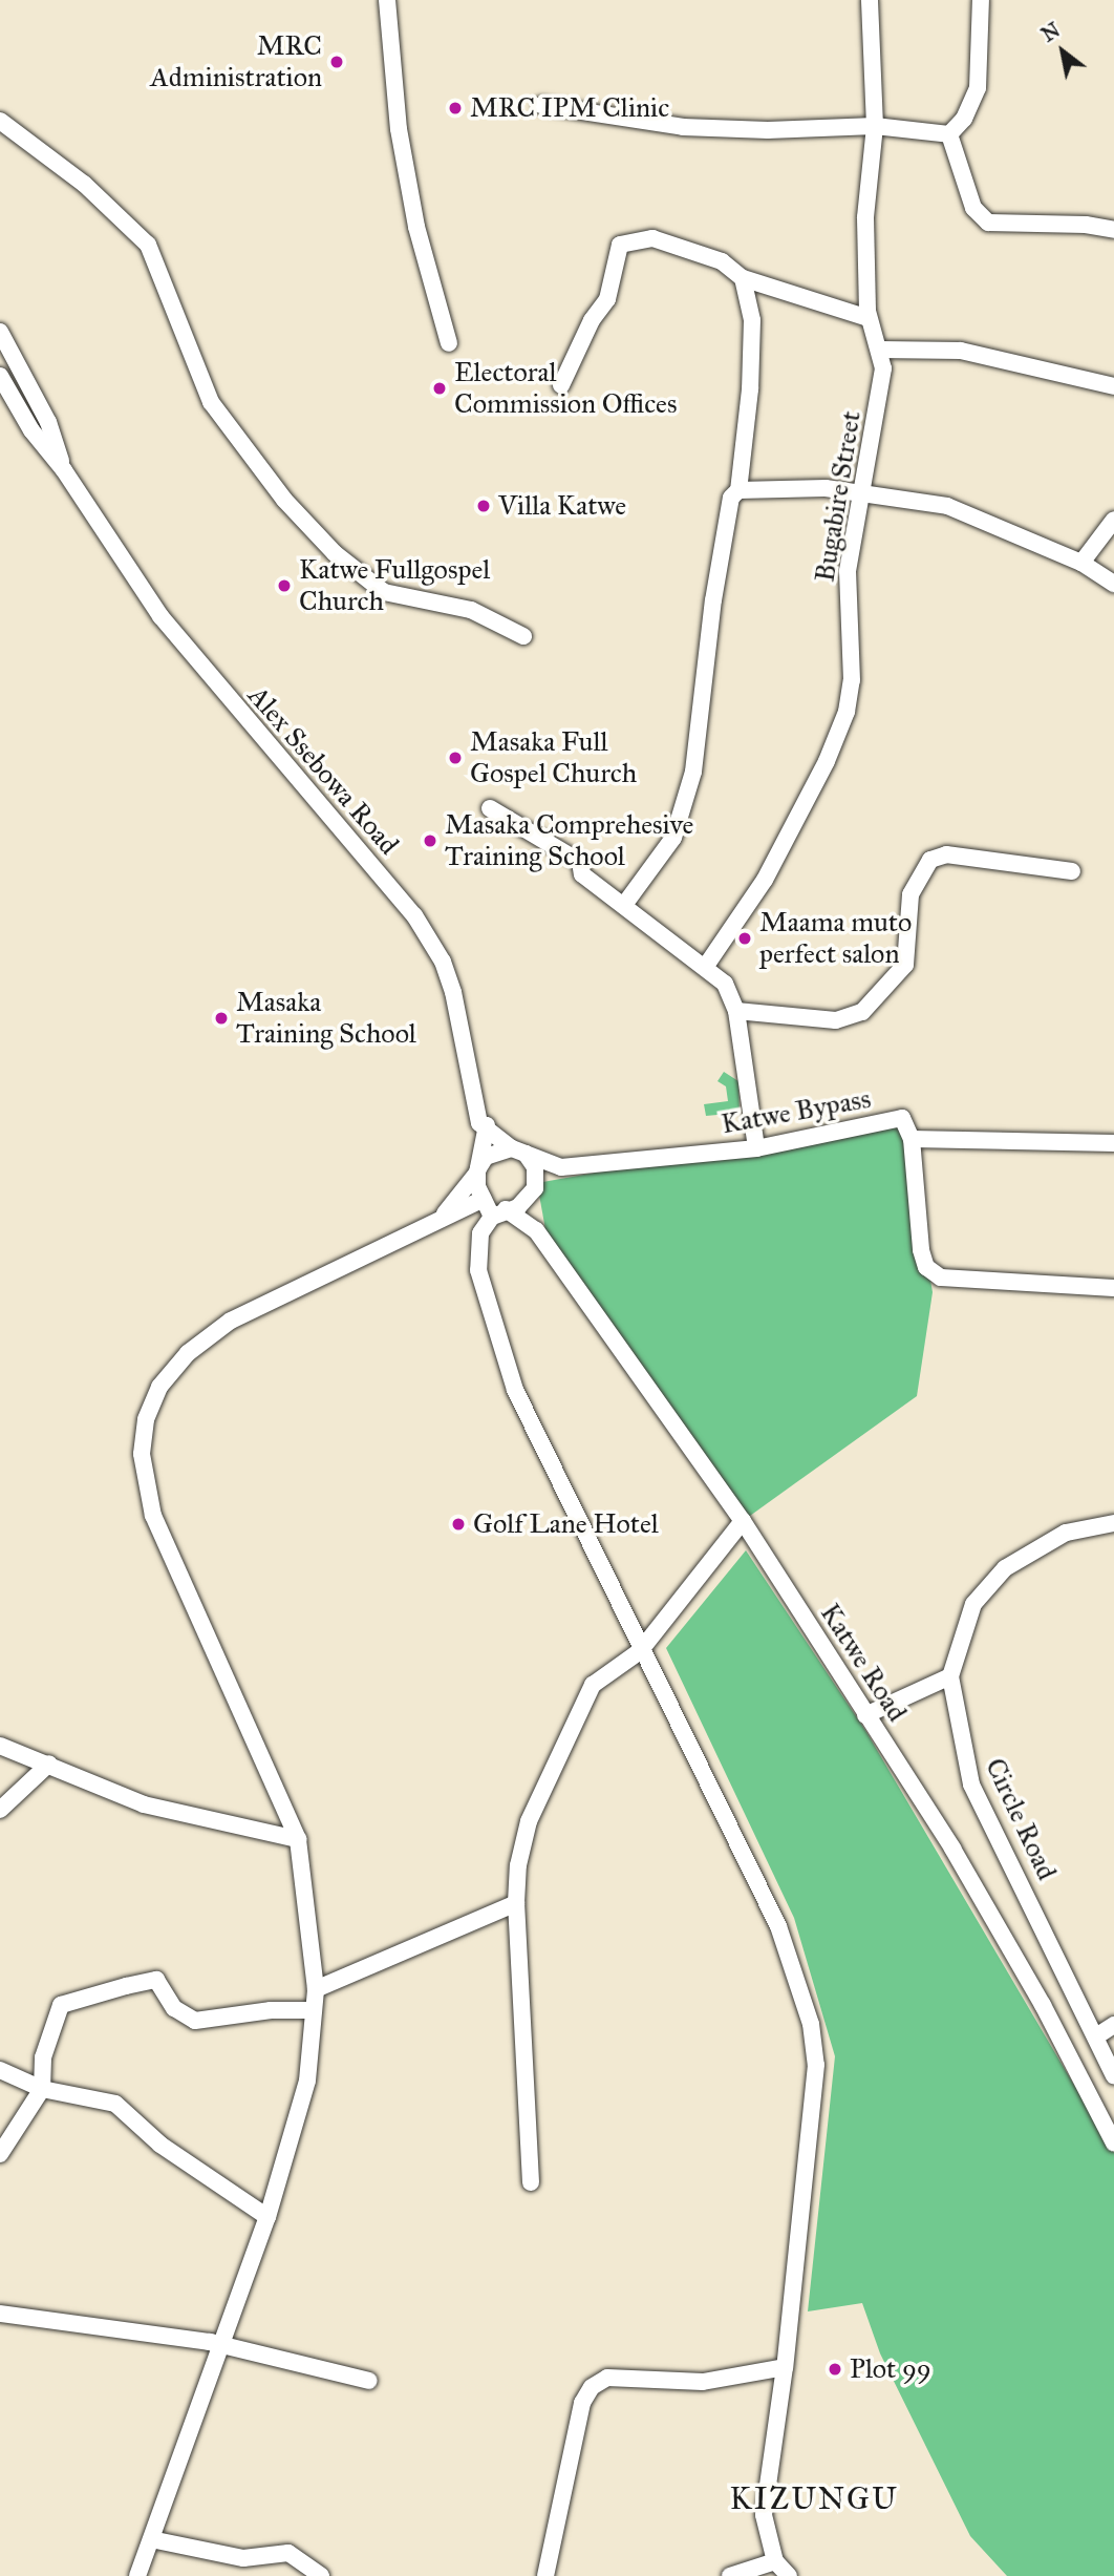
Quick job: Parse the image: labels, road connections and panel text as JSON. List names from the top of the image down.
{
  "streets": {
    "street": [
      "Bugabire Street",
      "Alex Ssebowa Road",
      "Katwe Bypass",
      "Katwe Road",
      "Circle Road"
    ]
  },
  "crossings": [
    ["Katwe Bypass", "Katwe Road"]
  ],
  "districts": ["KIZUNGU"],
  "places": [
    "MRC Administration",
    "MRC IPM Clinic",
    "Electoral Commission Offices",
    "Villa Katwe",
    "Katwe Fullgospel Church",
    "Masaka Full Gospel Church",
    "Masaka Comprehesive Training School",
    "Maama muto perfect salon",
    "Masaka Training School",
    "Golf Lane Hotel",
    "Plot 99"
  ],
  "north": "top left"
}
